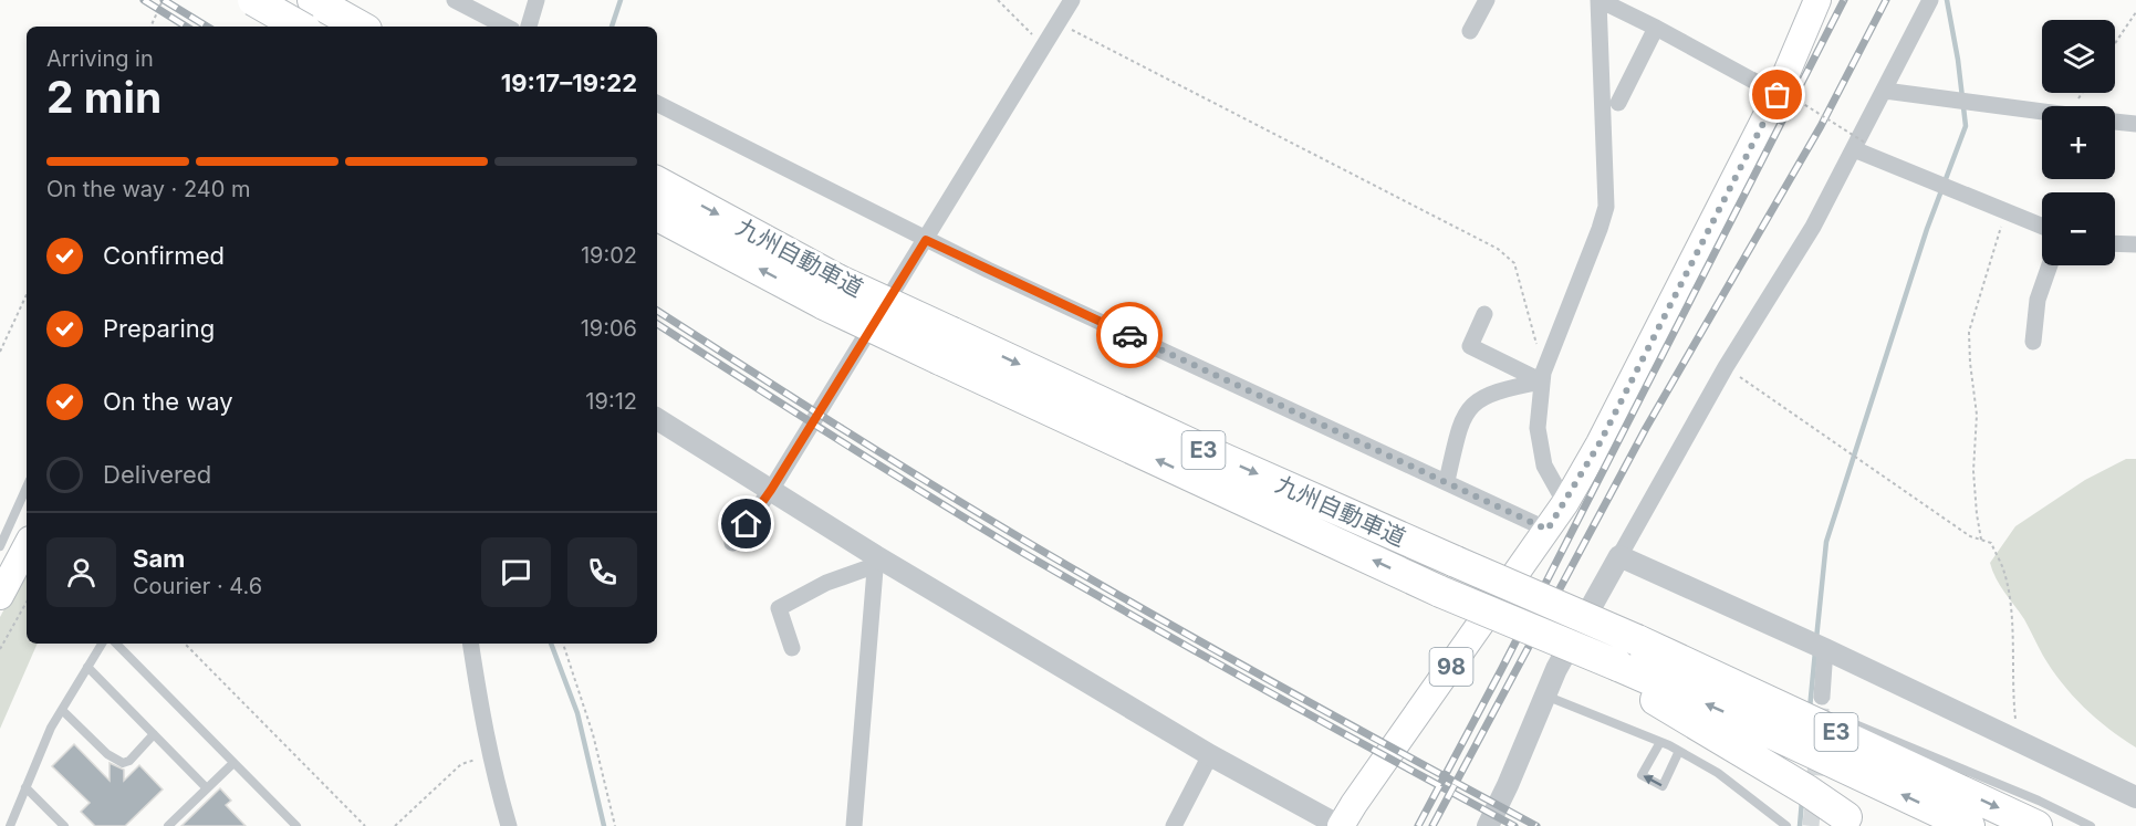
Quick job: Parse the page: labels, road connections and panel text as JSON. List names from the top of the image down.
{
  "streets": {
    "highway": ["九州自動車道", "E3"],
    "main road": ["98"]
  },
  "page": {
    "map_buttons": ["+", "−"],
    "heading": ["2 min", "Arriving in", "19:17–19:22"],
    "panel": ["Sam", "Courier · 4.6"],
    "bar": "On the way · 240 m",
    "list": [
      ["Confirmed", "19:02"],
      ["Preparing", "19:06"],
      ["On the way", "19:12"],
      "Delivered"
    ]
  }
}
